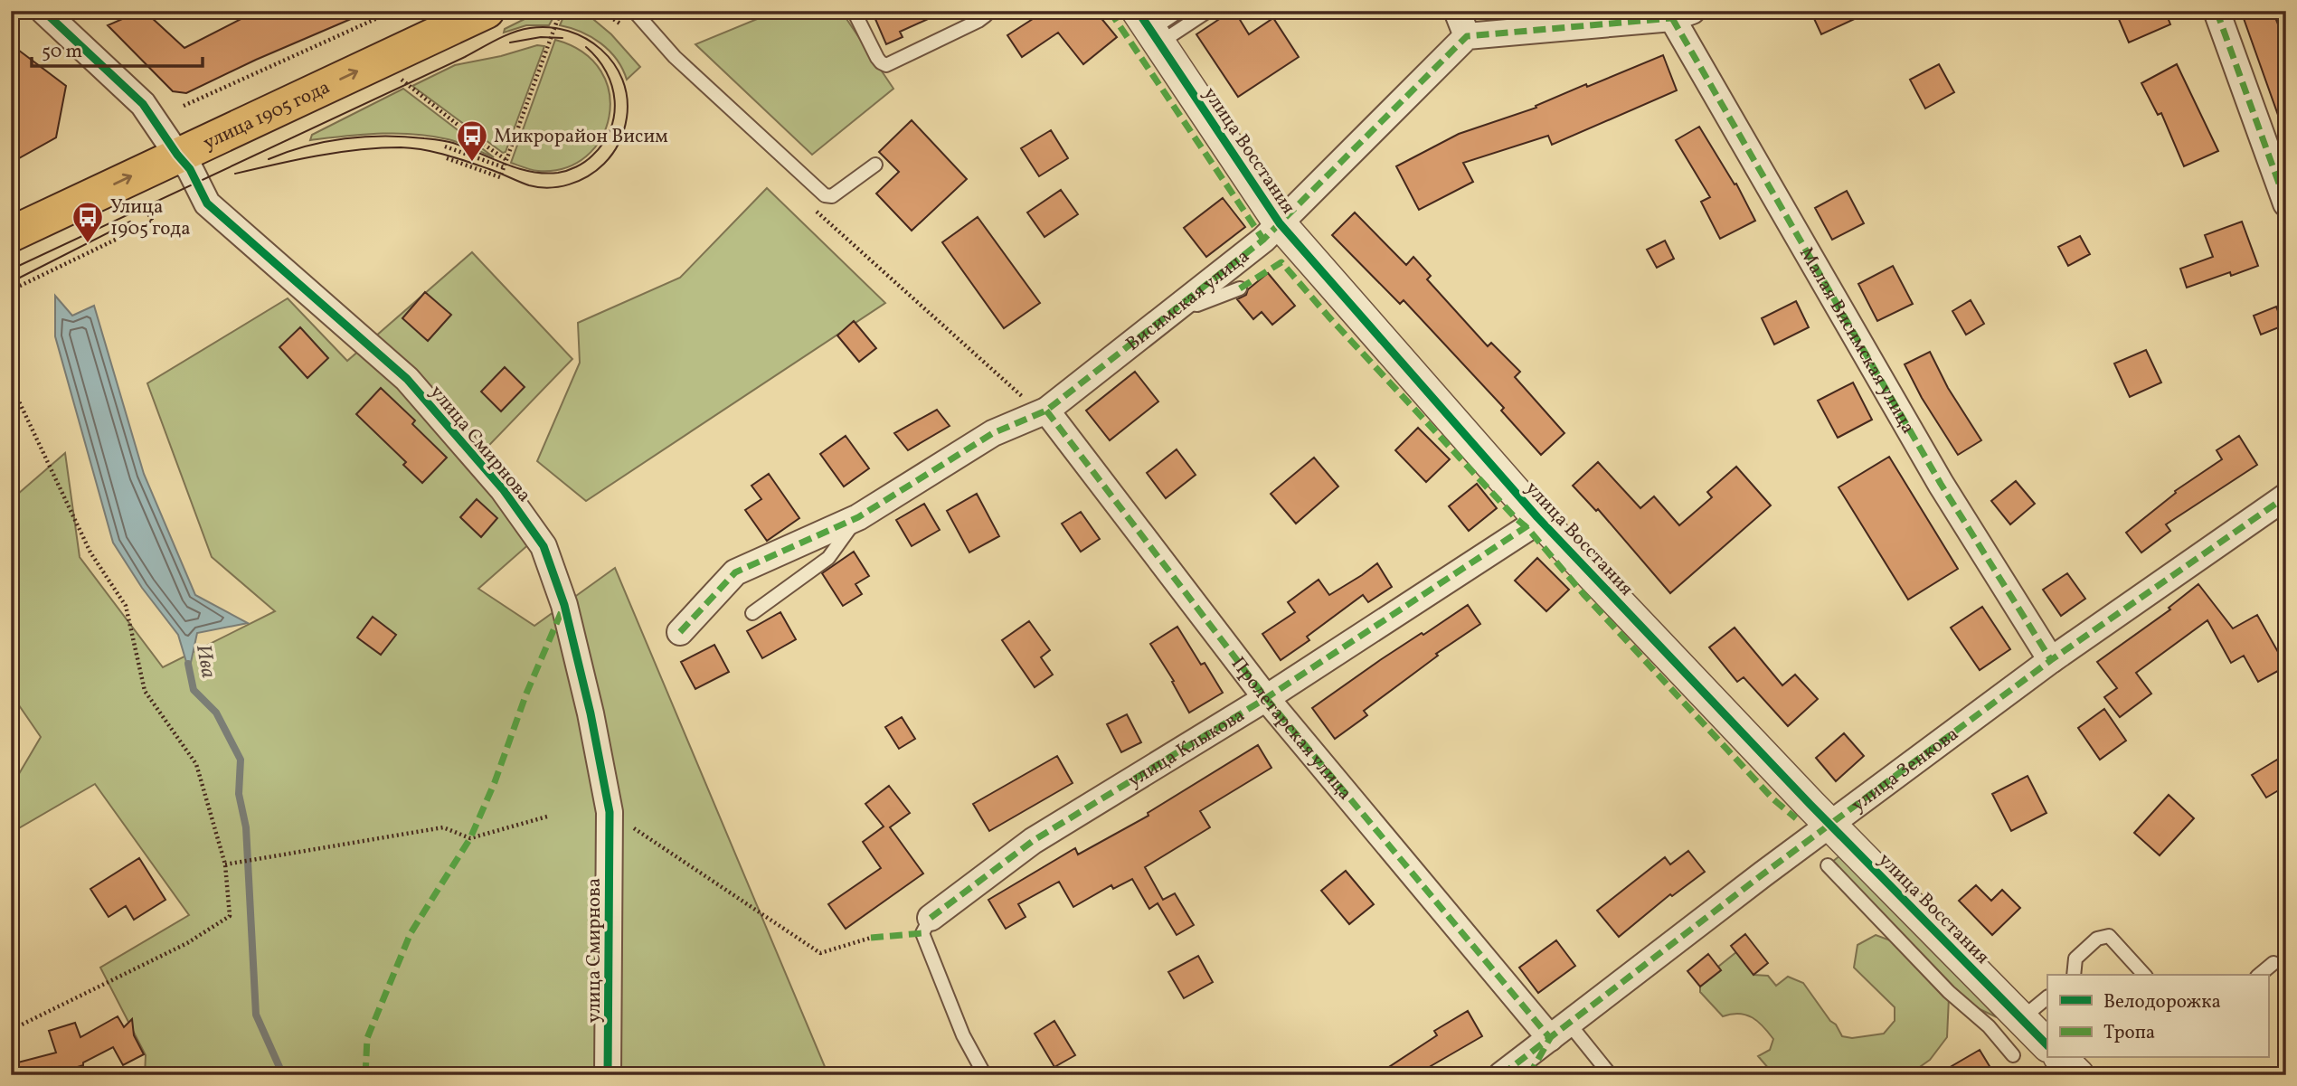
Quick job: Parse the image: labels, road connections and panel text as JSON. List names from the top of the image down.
{
  "streets": {
    "main road": ["улица 1905 года"],
    "street": [
      "улица Восстания",
      "Висимская улица",
      "Малая Висимская улица",
      "улица Смирнова",
      "Пролетарская улица",
      "улица Клыкова",
      "улица Зенкова"
    ]
  },
  "crossings": [
    ["улица 1905 года", "улица Смирнова"],
    ["улица Восстания", "Висимская улица"],
    ["улица Восстания", "улица Клыкова"],
    ["улица Восстания", "улица Зенкова"],
    ["Висимская улица", "Пролетарская улица"],
    ["Малая Висимская улица", "улица Зенкова"],
    ["Пролетарская улица", "улица Клыкова"],
    ["Пролетарская улица", "улица Зенкова"]
  ],
  "one_way": ["улица 1905 года"],
  "water": ["Ива"],
  "places": {
    "bus stop": ["Микрорайон Висим", "Улица 1905 года"]
  },
  "legend": ["Велодорожка", "Тропа"],
  "scale_bar": "50 m"
}
